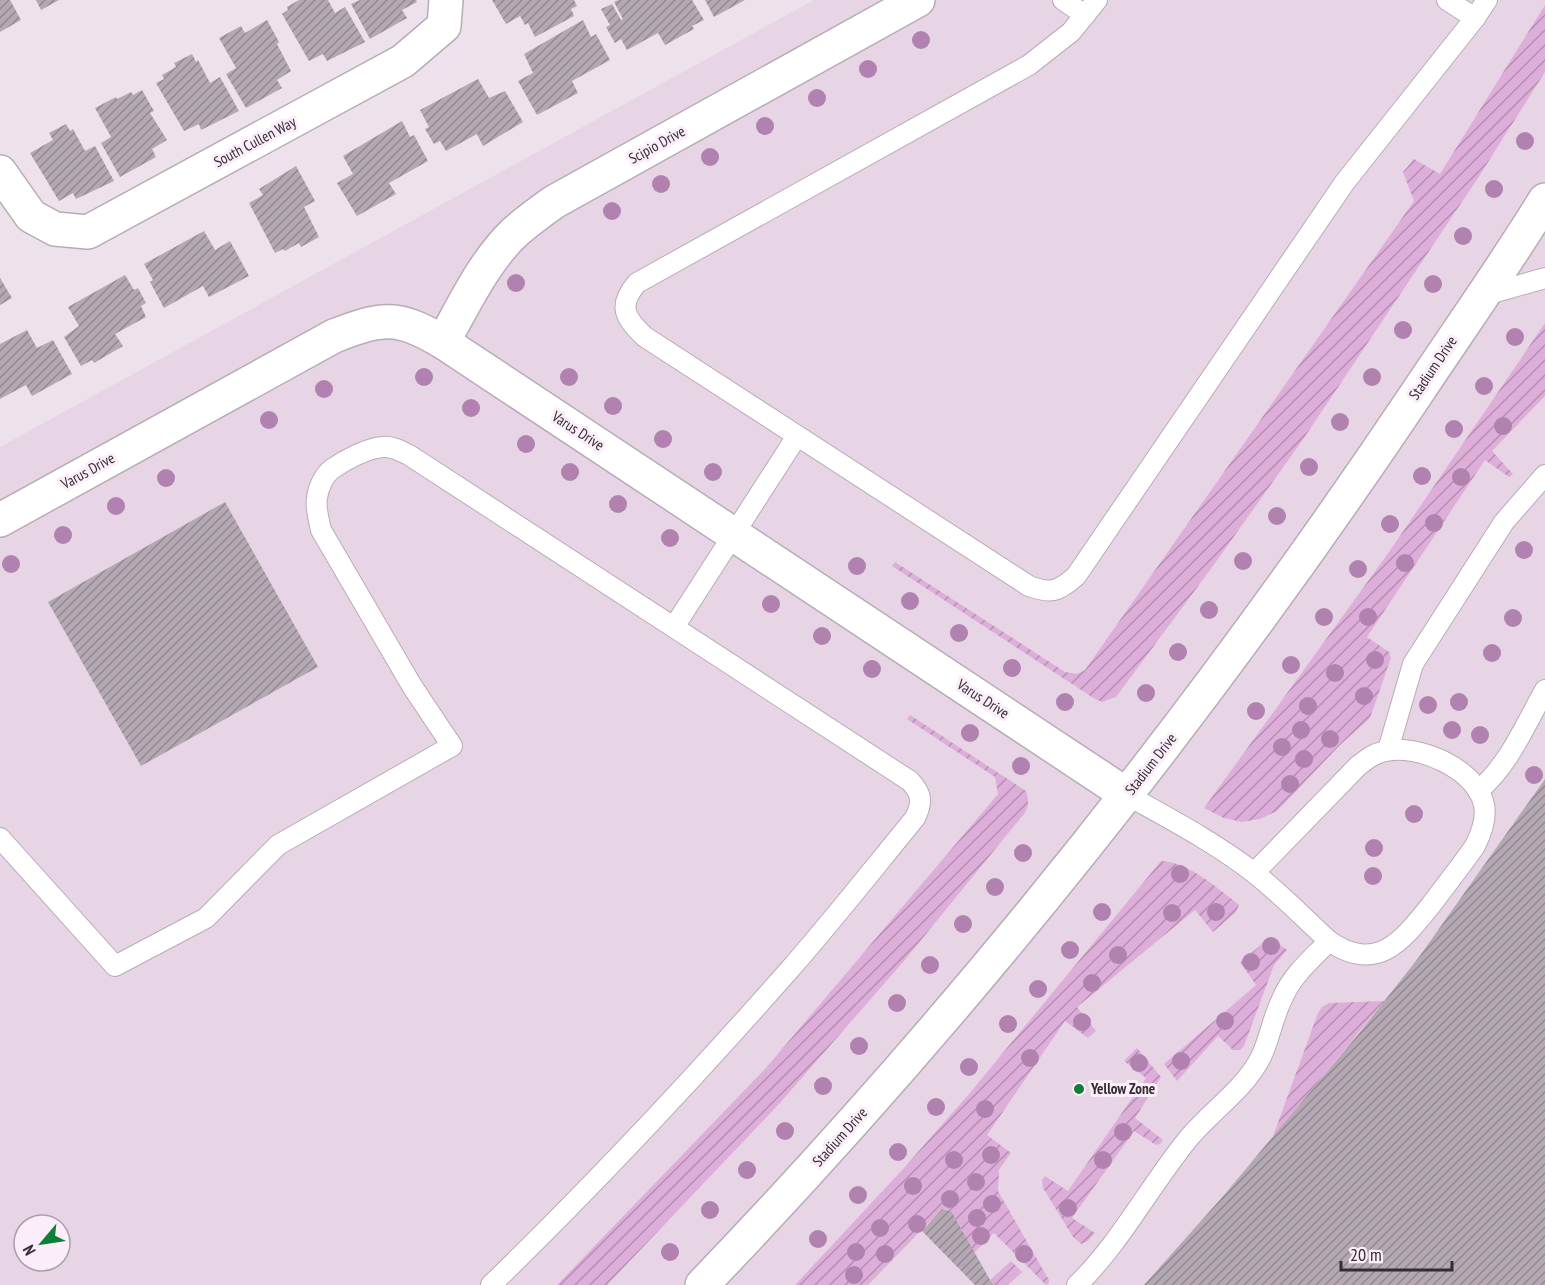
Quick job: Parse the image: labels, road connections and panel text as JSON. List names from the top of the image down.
{
  "streets": {
    "street": [
      "South Cullen Way",
      "Scipio Drive",
      "Stadium Drive",
      "Varus Drive"
    ]
  },
  "crossings": [
    ["Scipio Drive", "Varus Drive"],
    ["Stadium Drive", "Varus Drive"]
  ],
  "places": ["Yellow Zone"],
  "scale_bar": "20 m",
  "north": "bottom left"
}
